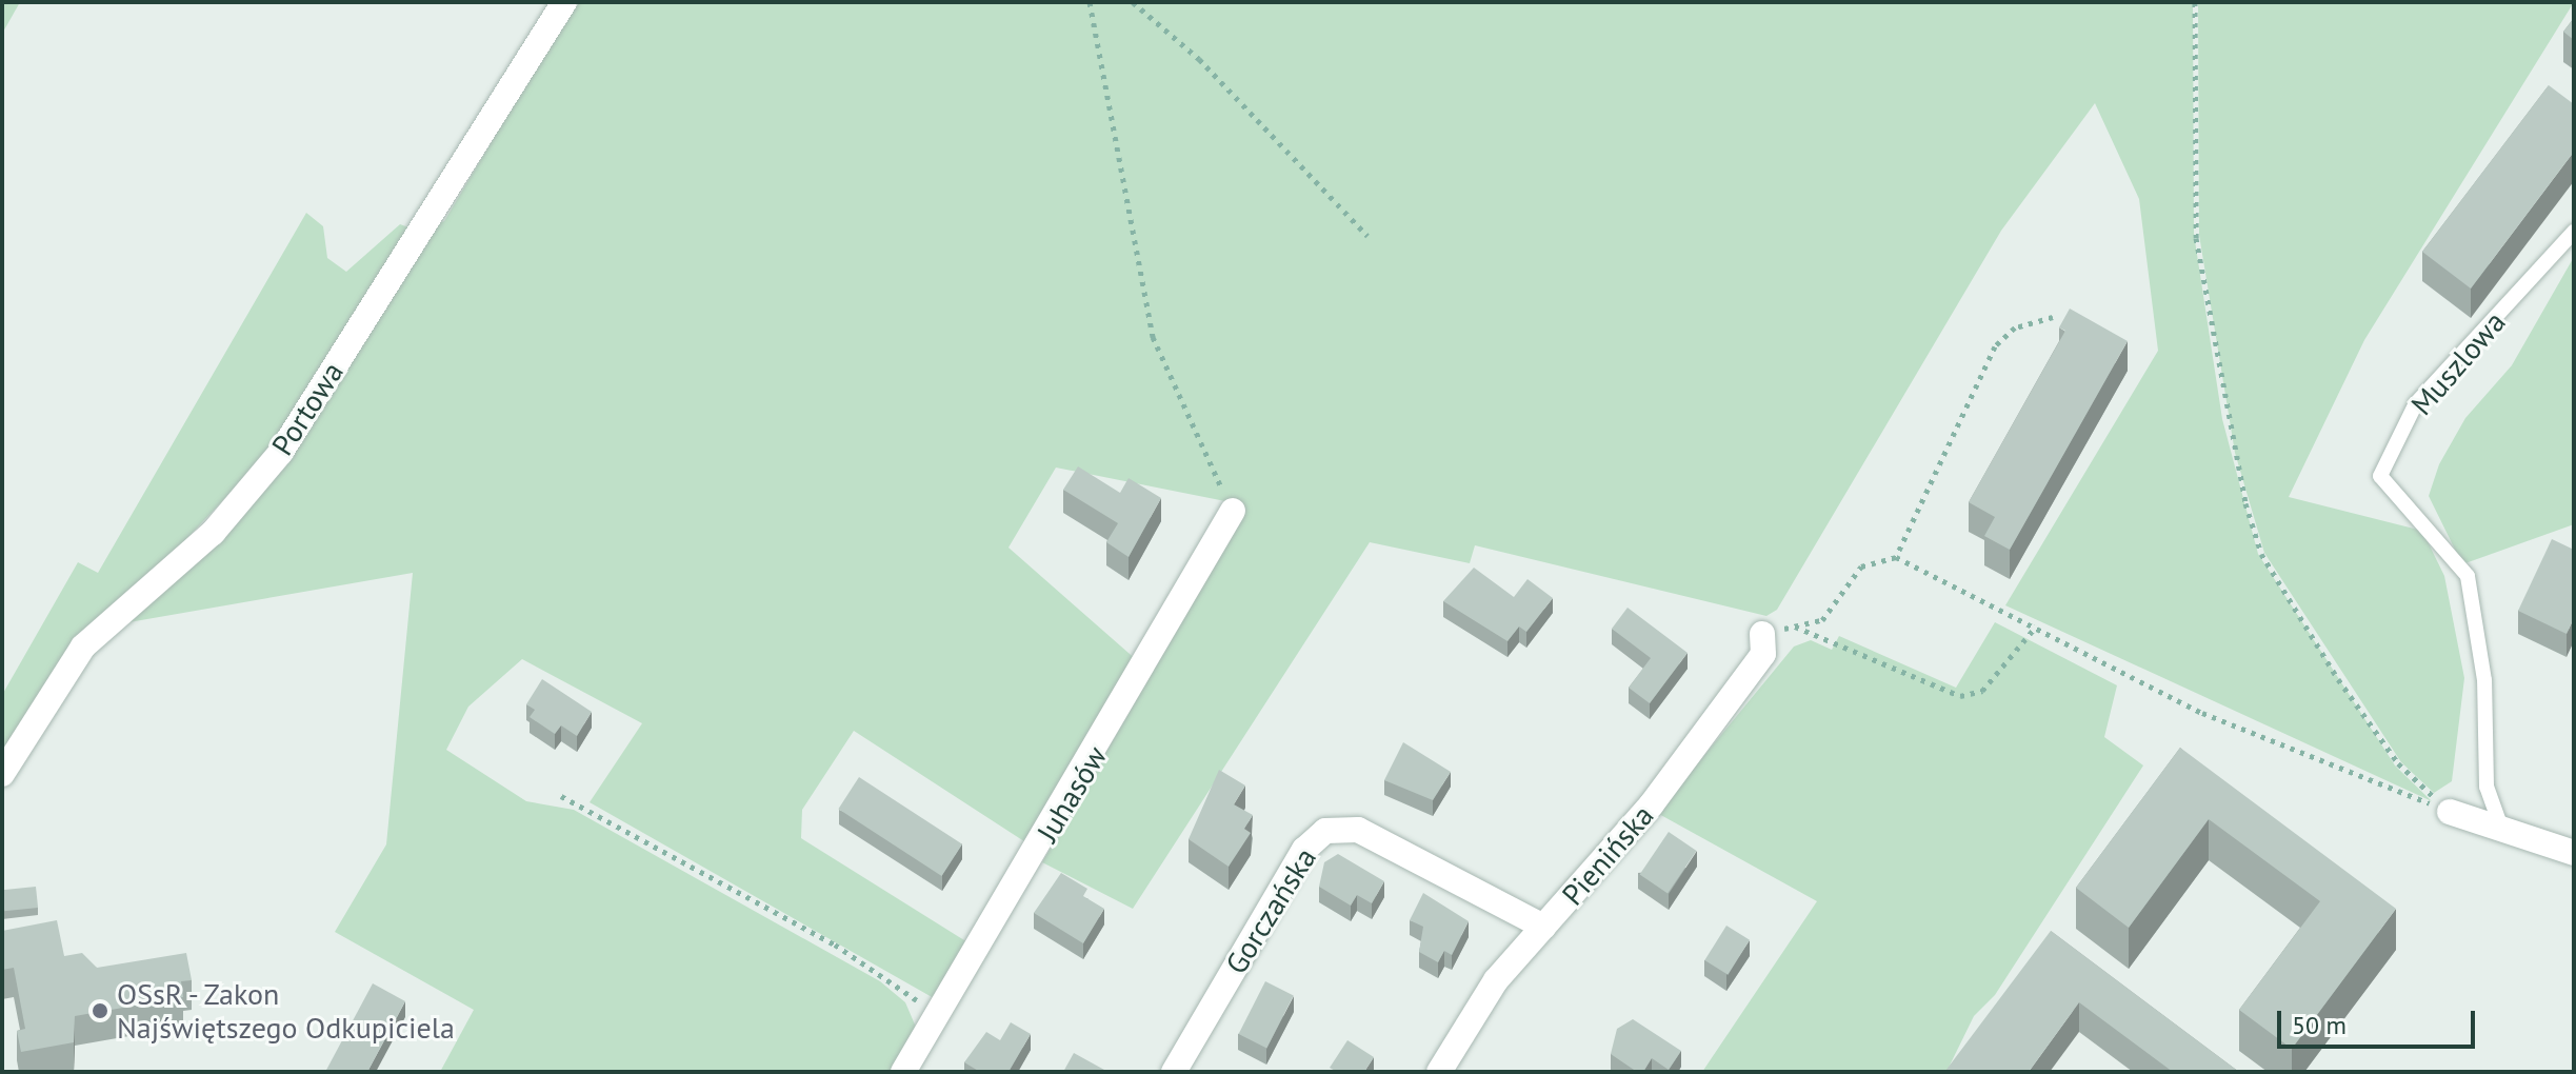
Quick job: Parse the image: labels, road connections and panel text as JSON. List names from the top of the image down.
{
  "streets": {
    "street": [
      "Portowa",
      "Juhasów",
      "Pienińska",
      "Gorczańska"
    ],
    "lane": ["Muszlowa"]
  },
  "crossings": [
    ["Pienińska", "Gorczańska"]
  ],
  "places": ["OSsR - Zakon Najświętszego Odkupiciela"],
  "scale_bar": "50 m"
}
